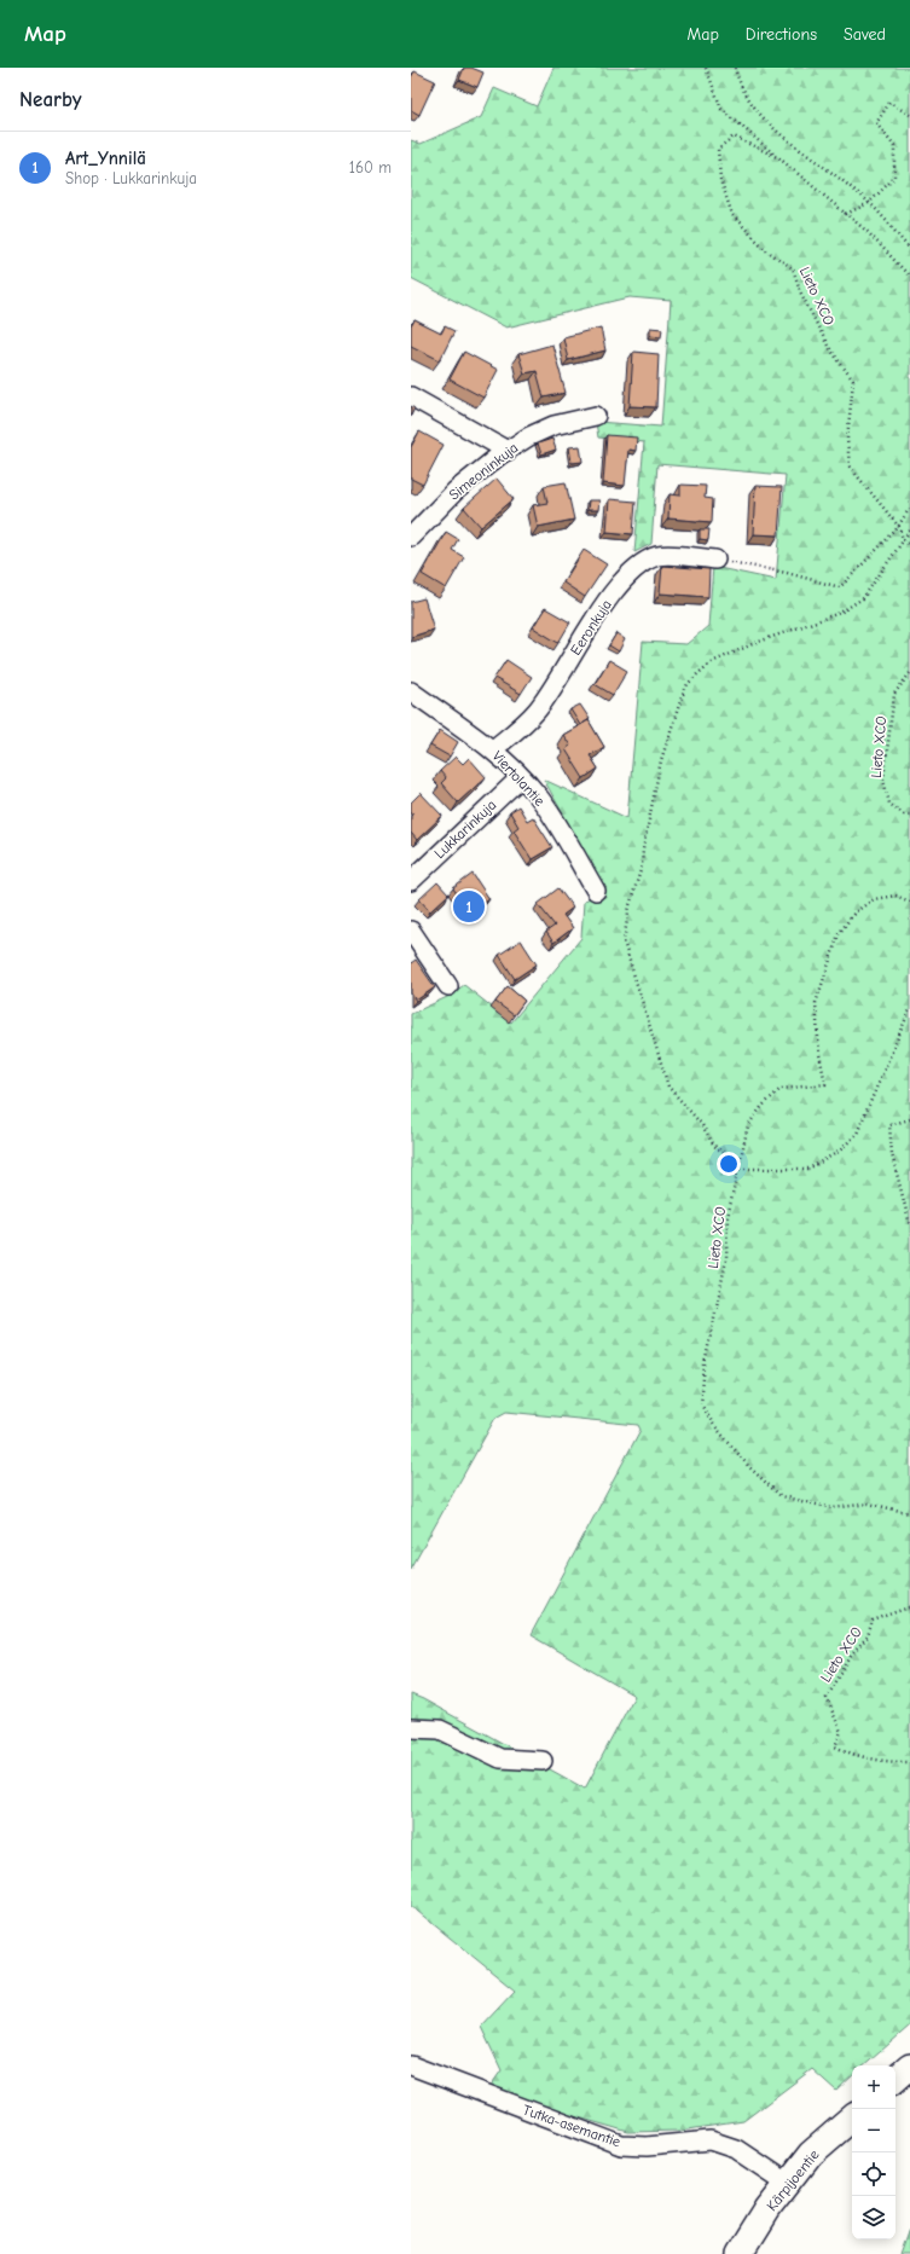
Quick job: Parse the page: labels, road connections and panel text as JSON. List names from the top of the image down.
{
  "streets": {
    "street": [
      "Simeoninkuja",
      "Eeronkuja",
      "Viertolantie",
      "Lukkarinkuja",
      "Tutka-asemantie",
      "Kärpijoentie"
    ],
    "path": ["Lieto XCO"]
  },
  "crossings": [
    ["Eeronkuja", "Viertolantie"],
    ["Viertolantie", "Lukkarinkuja"],
    ["Tutka-asemantie", "Kärpijoentie"]
  ],
  "page": {
    "header": "Map",
    "nav": ["Map", "Directions", "Saved"],
    "heading": "Nearby",
    "list": [
      {
        "mark": "1",
        "name": "Art_Ynnilä",
        "note": "Shop · Lukkarinkuja",
        "value": "160 m"
      }
    ],
    "pins": "1",
    "map_buttons": ["+", "−"]
  }
}
